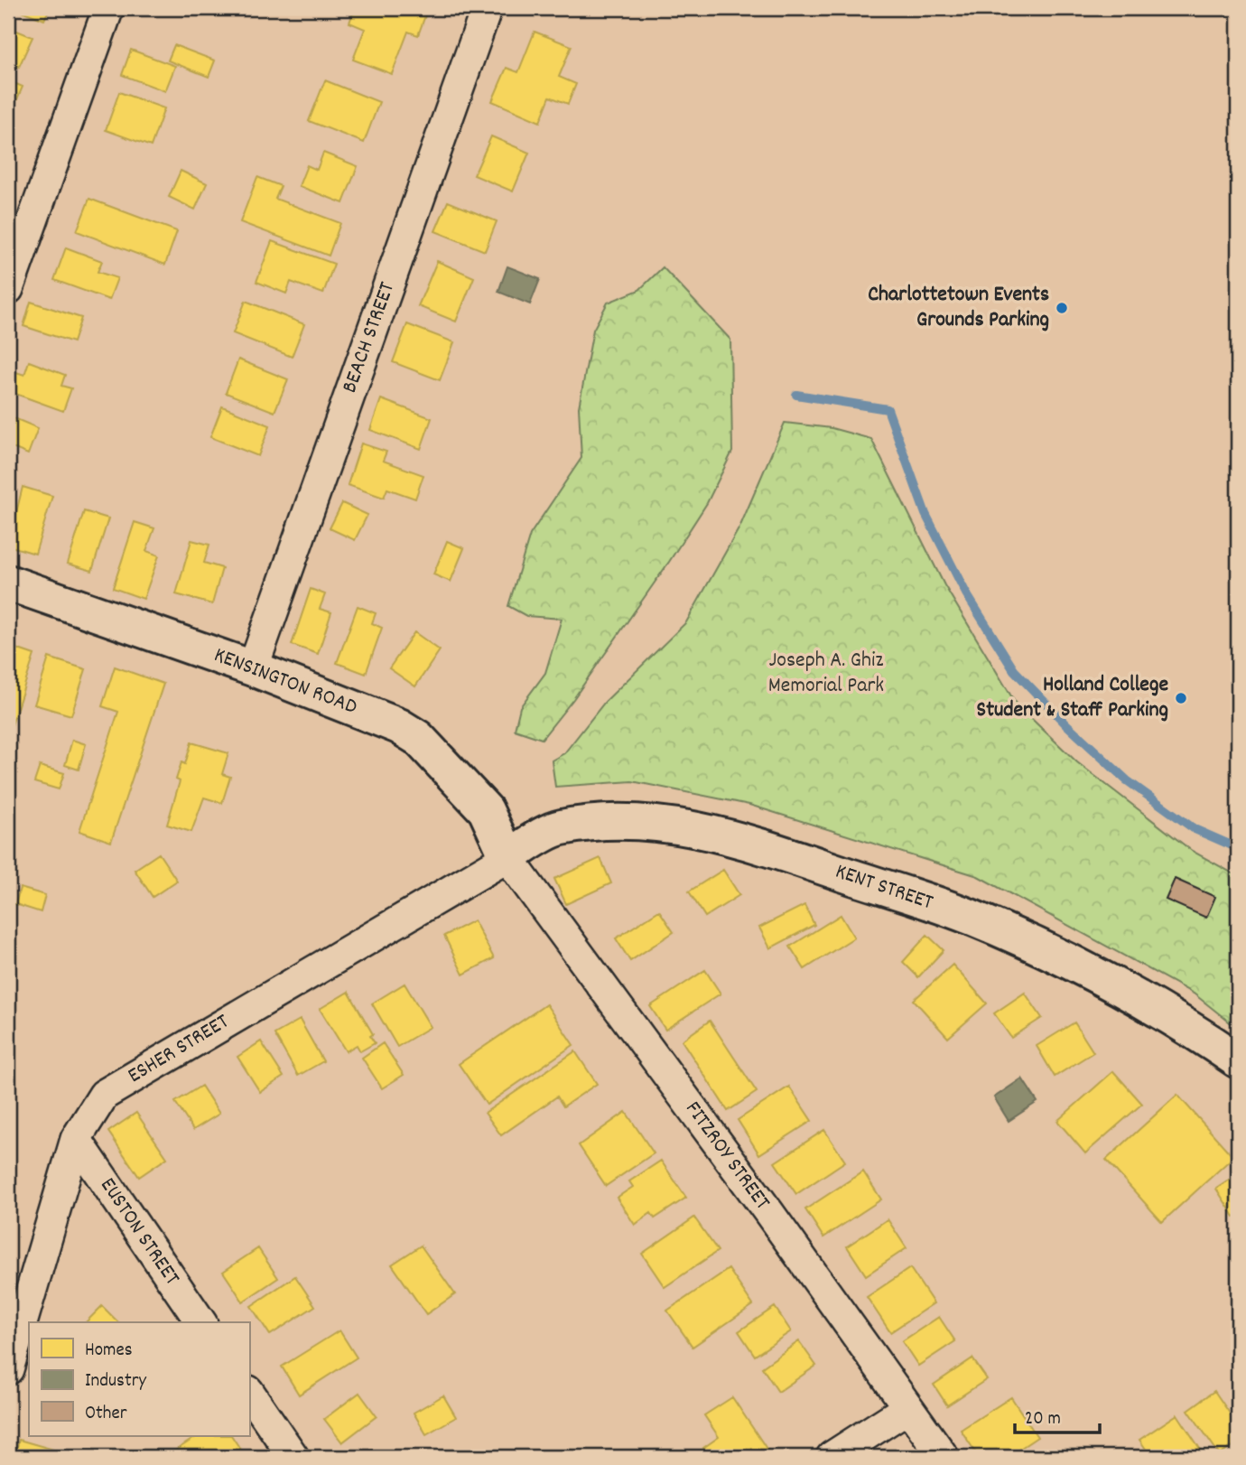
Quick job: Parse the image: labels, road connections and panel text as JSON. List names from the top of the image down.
{
  "streets": {
    "street": [
      "BEACH STREET",
      "KENSINGTON ROAD",
      "KENT STREET",
      "ESHER STREET",
      "FITZROY STREET",
      "EUSTON STREET"
    ]
  },
  "crossings": [
    ["BEACH STREET", "KENSINGTON ROAD"],
    ["KENSINGTON ROAD", "KENT STREET"],
    ["KENSINGTON ROAD", "ESHER STREET"],
    ["KENSINGTON ROAD", "FITZROY STREET"],
    ["KENT STREET", "ESHER STREET"],
    ["KENT STREET", "FITZROY STREET"],
    ["ESHER STREET", "FITZROY STREET"],
    ["ESHER STREET", "EUSTON STREET"]
  ],
  "parks": ["Joseph A. Ghiz Memorial Park"],
  "places": ["Charlottetown Events Grounds Parking", "Holland College Student & Staff Parking"],
  "legend": ["Homes", "Industry", "Other"],
  "scale_bar": "20 m"
}
